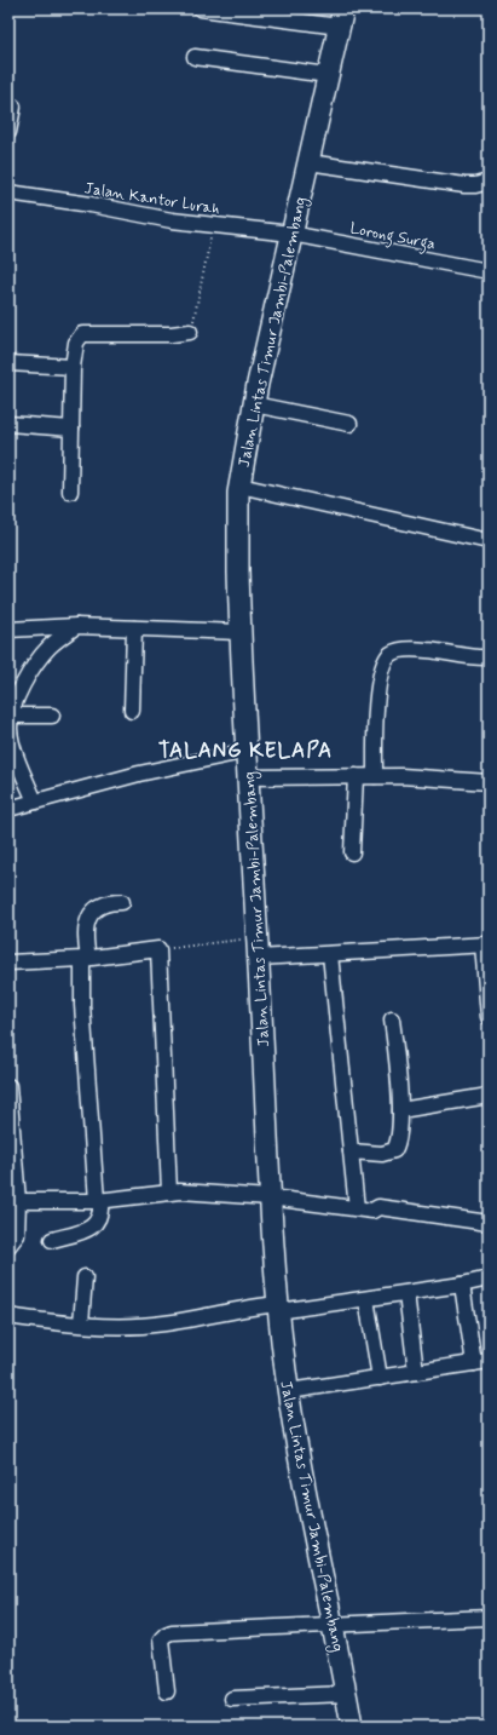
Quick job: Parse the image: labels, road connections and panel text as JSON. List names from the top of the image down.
{
  "streets": {
    "highway": ["Jalan Lintas Timur Jambi-Palembang"],
    "street": ["Jalan Kantor Lurah", "Lorong Surga"]
  },
  "crossings": [
    ["Jalan Kantor Lurah", "Lorong Surga"],
    ["Jalan Kantor Lurah", "Jalan Lintas Timur Jambi-Palembang"],
    ["Lorong Surga", "Jalan Lintas Timur Jambi-Palembang"]
  ],
  "districts": ["TALANG KELAPA"]
}
